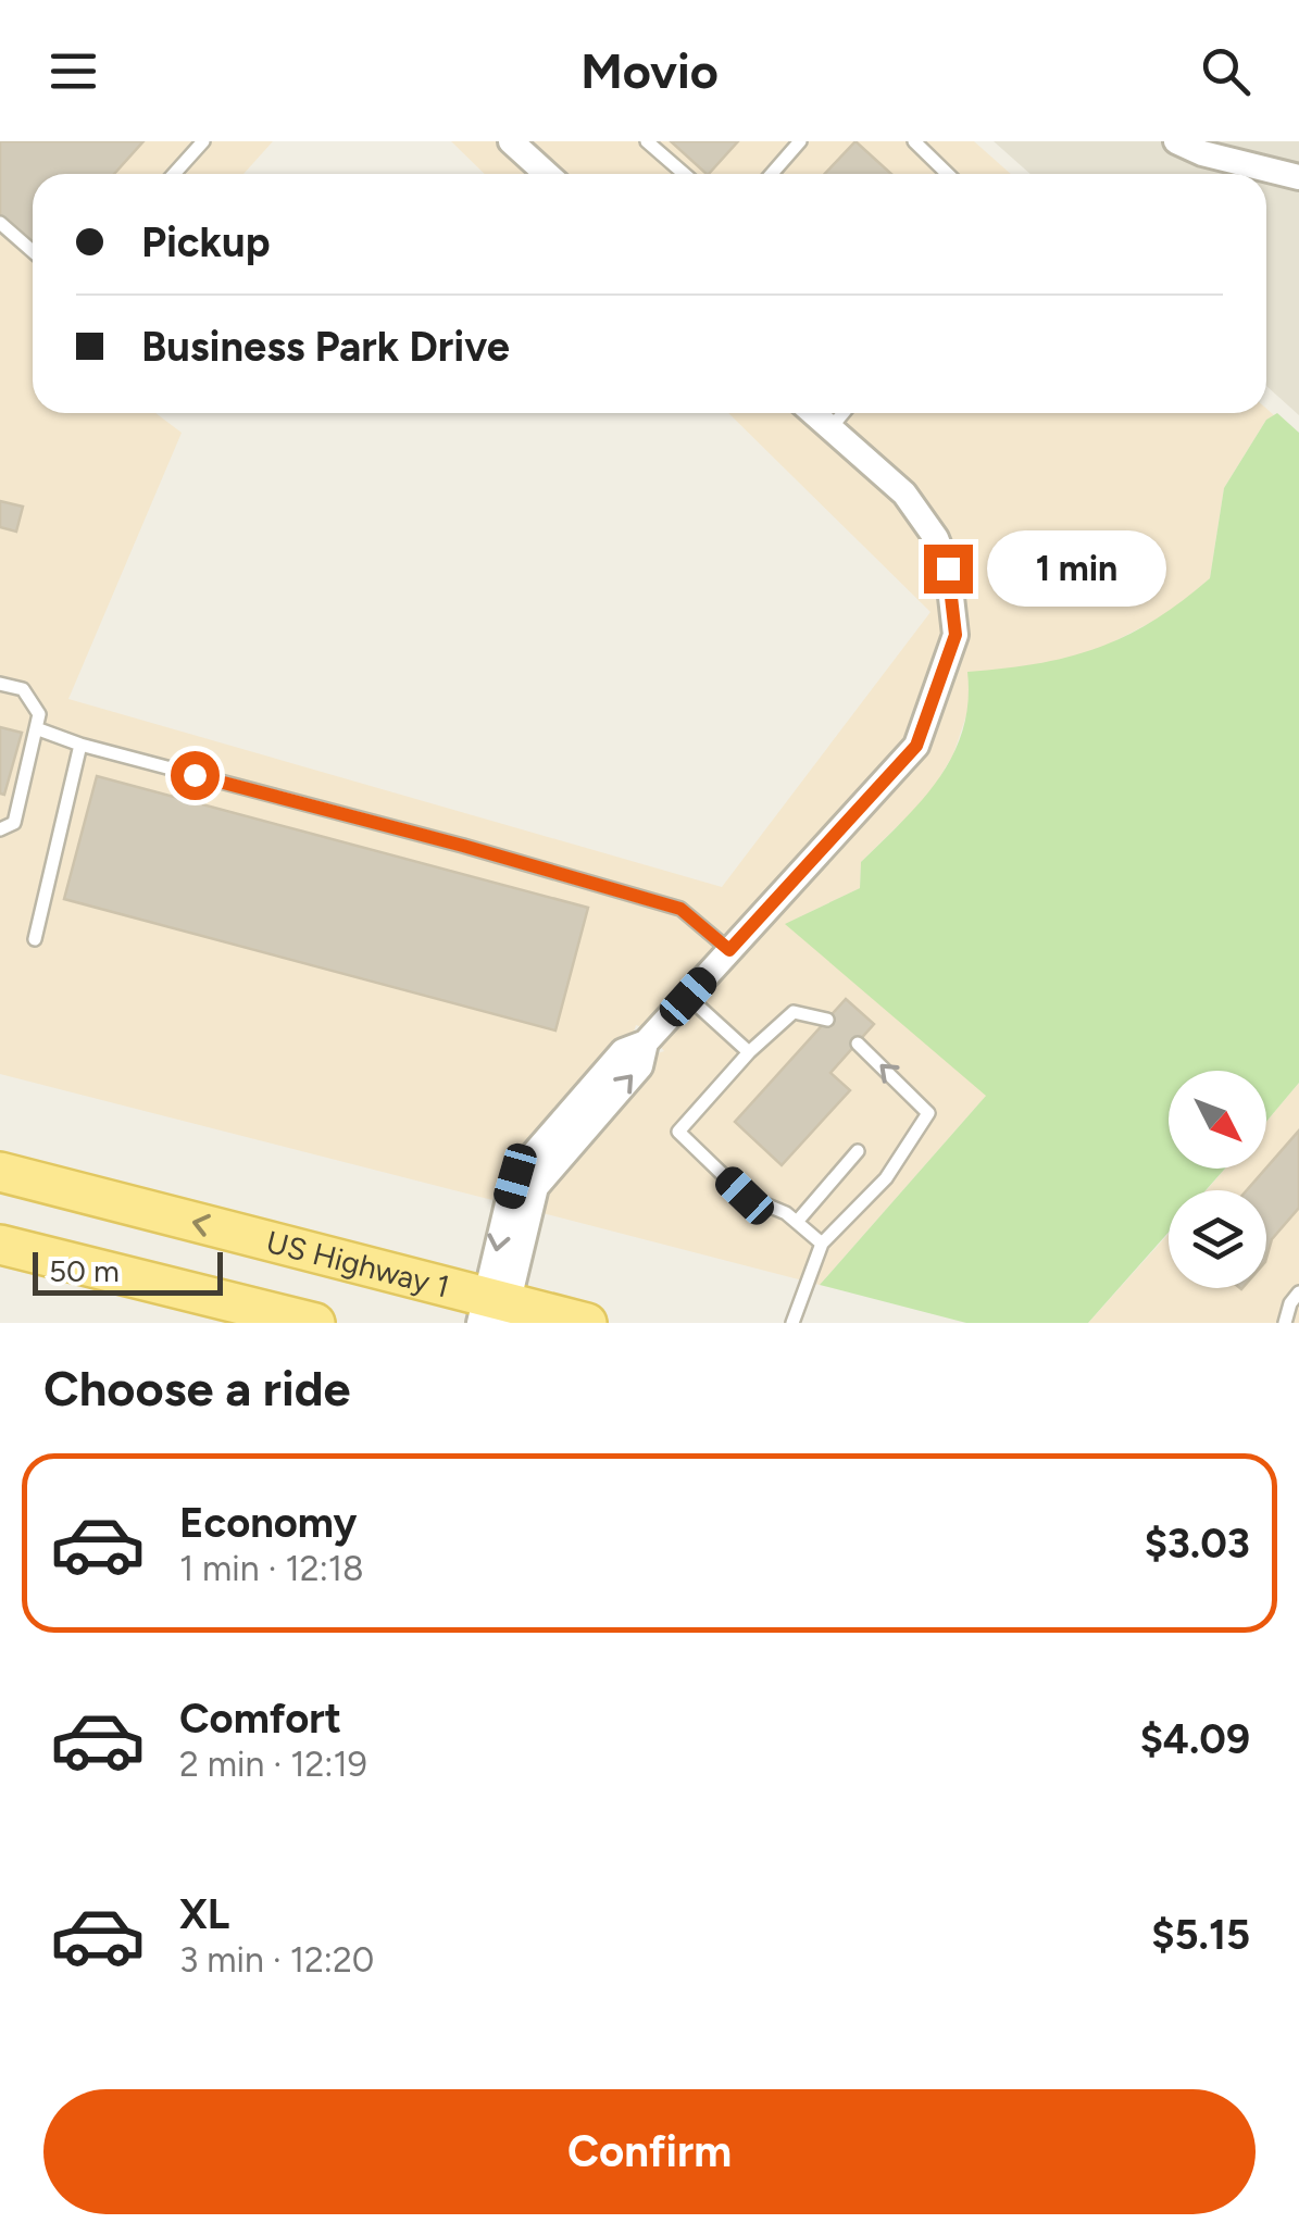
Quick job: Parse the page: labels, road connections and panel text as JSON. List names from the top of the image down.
{
  "streets": {
    "main road": ["US Highway 1"]
  },
  "scale_bar": "50 m",
  "north": "bottom right",
  "page": {
    "header": "Movio",
    "banner": ["Pickup", "Business Park Drive"],
    "bubble": "1 min",
    "scale": "50 m",
    "heading": "Choose a ride",
    "list": [
      {
        "name": "Economy",
        "note": "1 min · 12:18",
        "value": "$3.03"
      },
      {
        "name": "Comfort",
        "note": "2 min · 12:19",
        "value": "$4.09"
      },
      {
        "name": "XL",
        "note": "3 min · 12:20",
        "value": "$5.15"
      }
    ],
    "buttons": "Confirm"
  }
}
